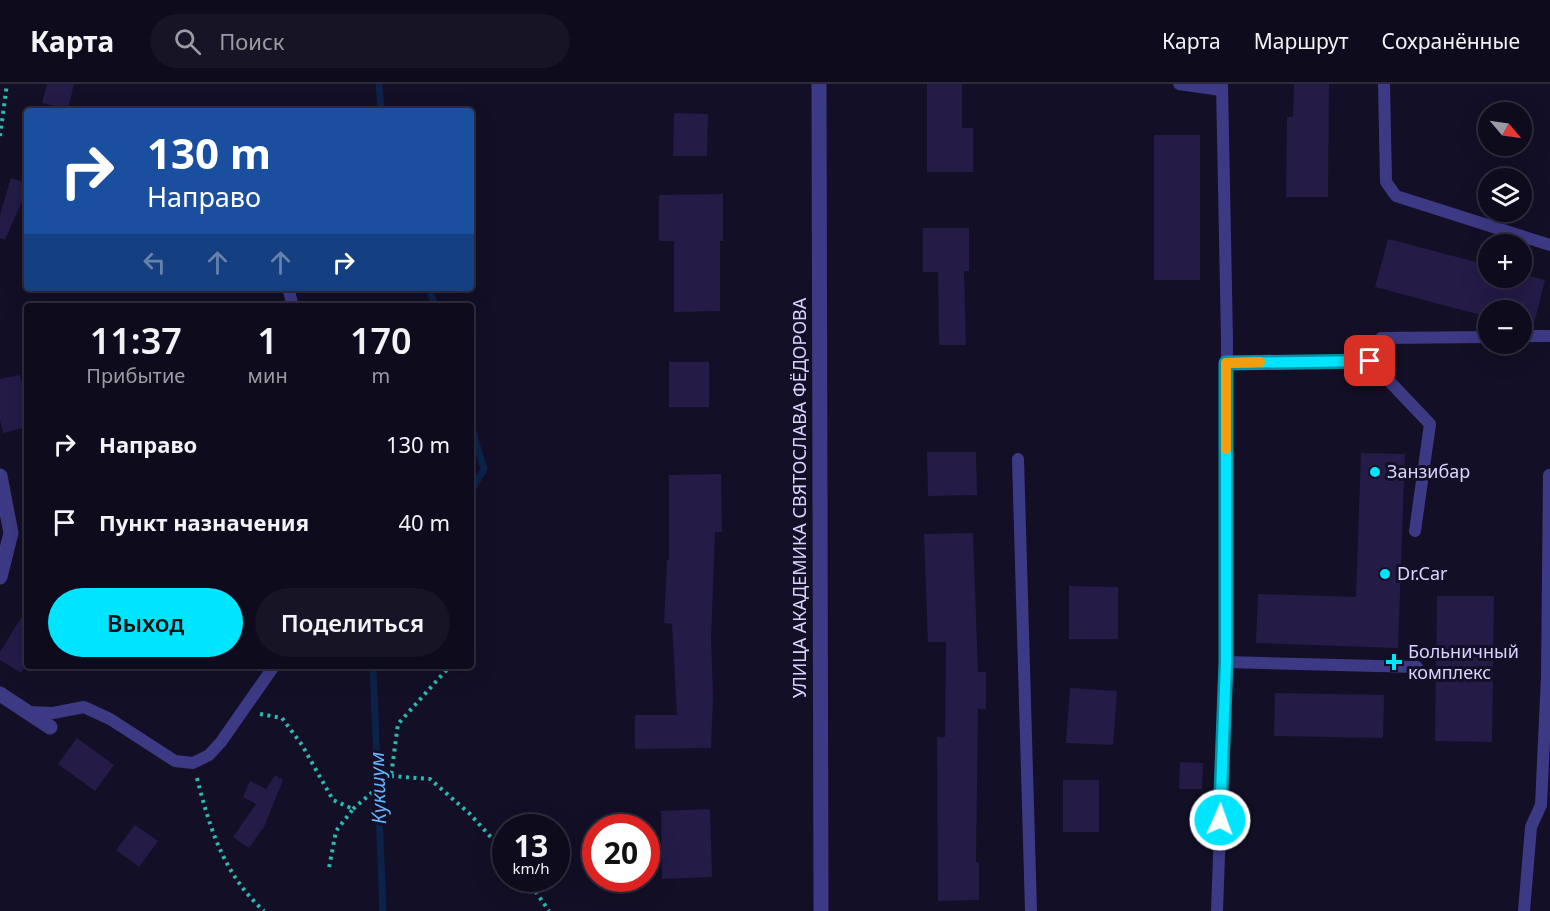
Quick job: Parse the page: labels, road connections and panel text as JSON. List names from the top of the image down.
{
  "streets": {
    "street": ["УЛИЦА АКАДЕМИКА СВЯТОСЛАВА ФЁДОРОВА"]
  },
  "water": ["Кукшум"],
  "places": {
    "other": ["Занзибар", "Dr.Car"],
    "health": ["Больничный комплекс"]
  },
  "north": "bottom right",
  "page": {
    "header": "Карта",
    "search": "Поиск",
    "nav": ["Карта", "Маршрут", "Сохранённые"],
    "map_buttons": ["+", "−"],
    "turn": ["130 m", "Направо"],
    "eta": [
      "11:37",
      "Прибытие",
      "1",
      "мин",
      "170",
      "m"
    ],
    "list": [
      {
        "name": "Направо",
        "value": "130 m"
      },
      {
        "name": "Пункт назначения",
        "value": "40 m"
      }
    ],
    "buttons": ["Выход", "Поделиться"],
    "speed": "13 km/h",
    "limit": "20"
  }
}
